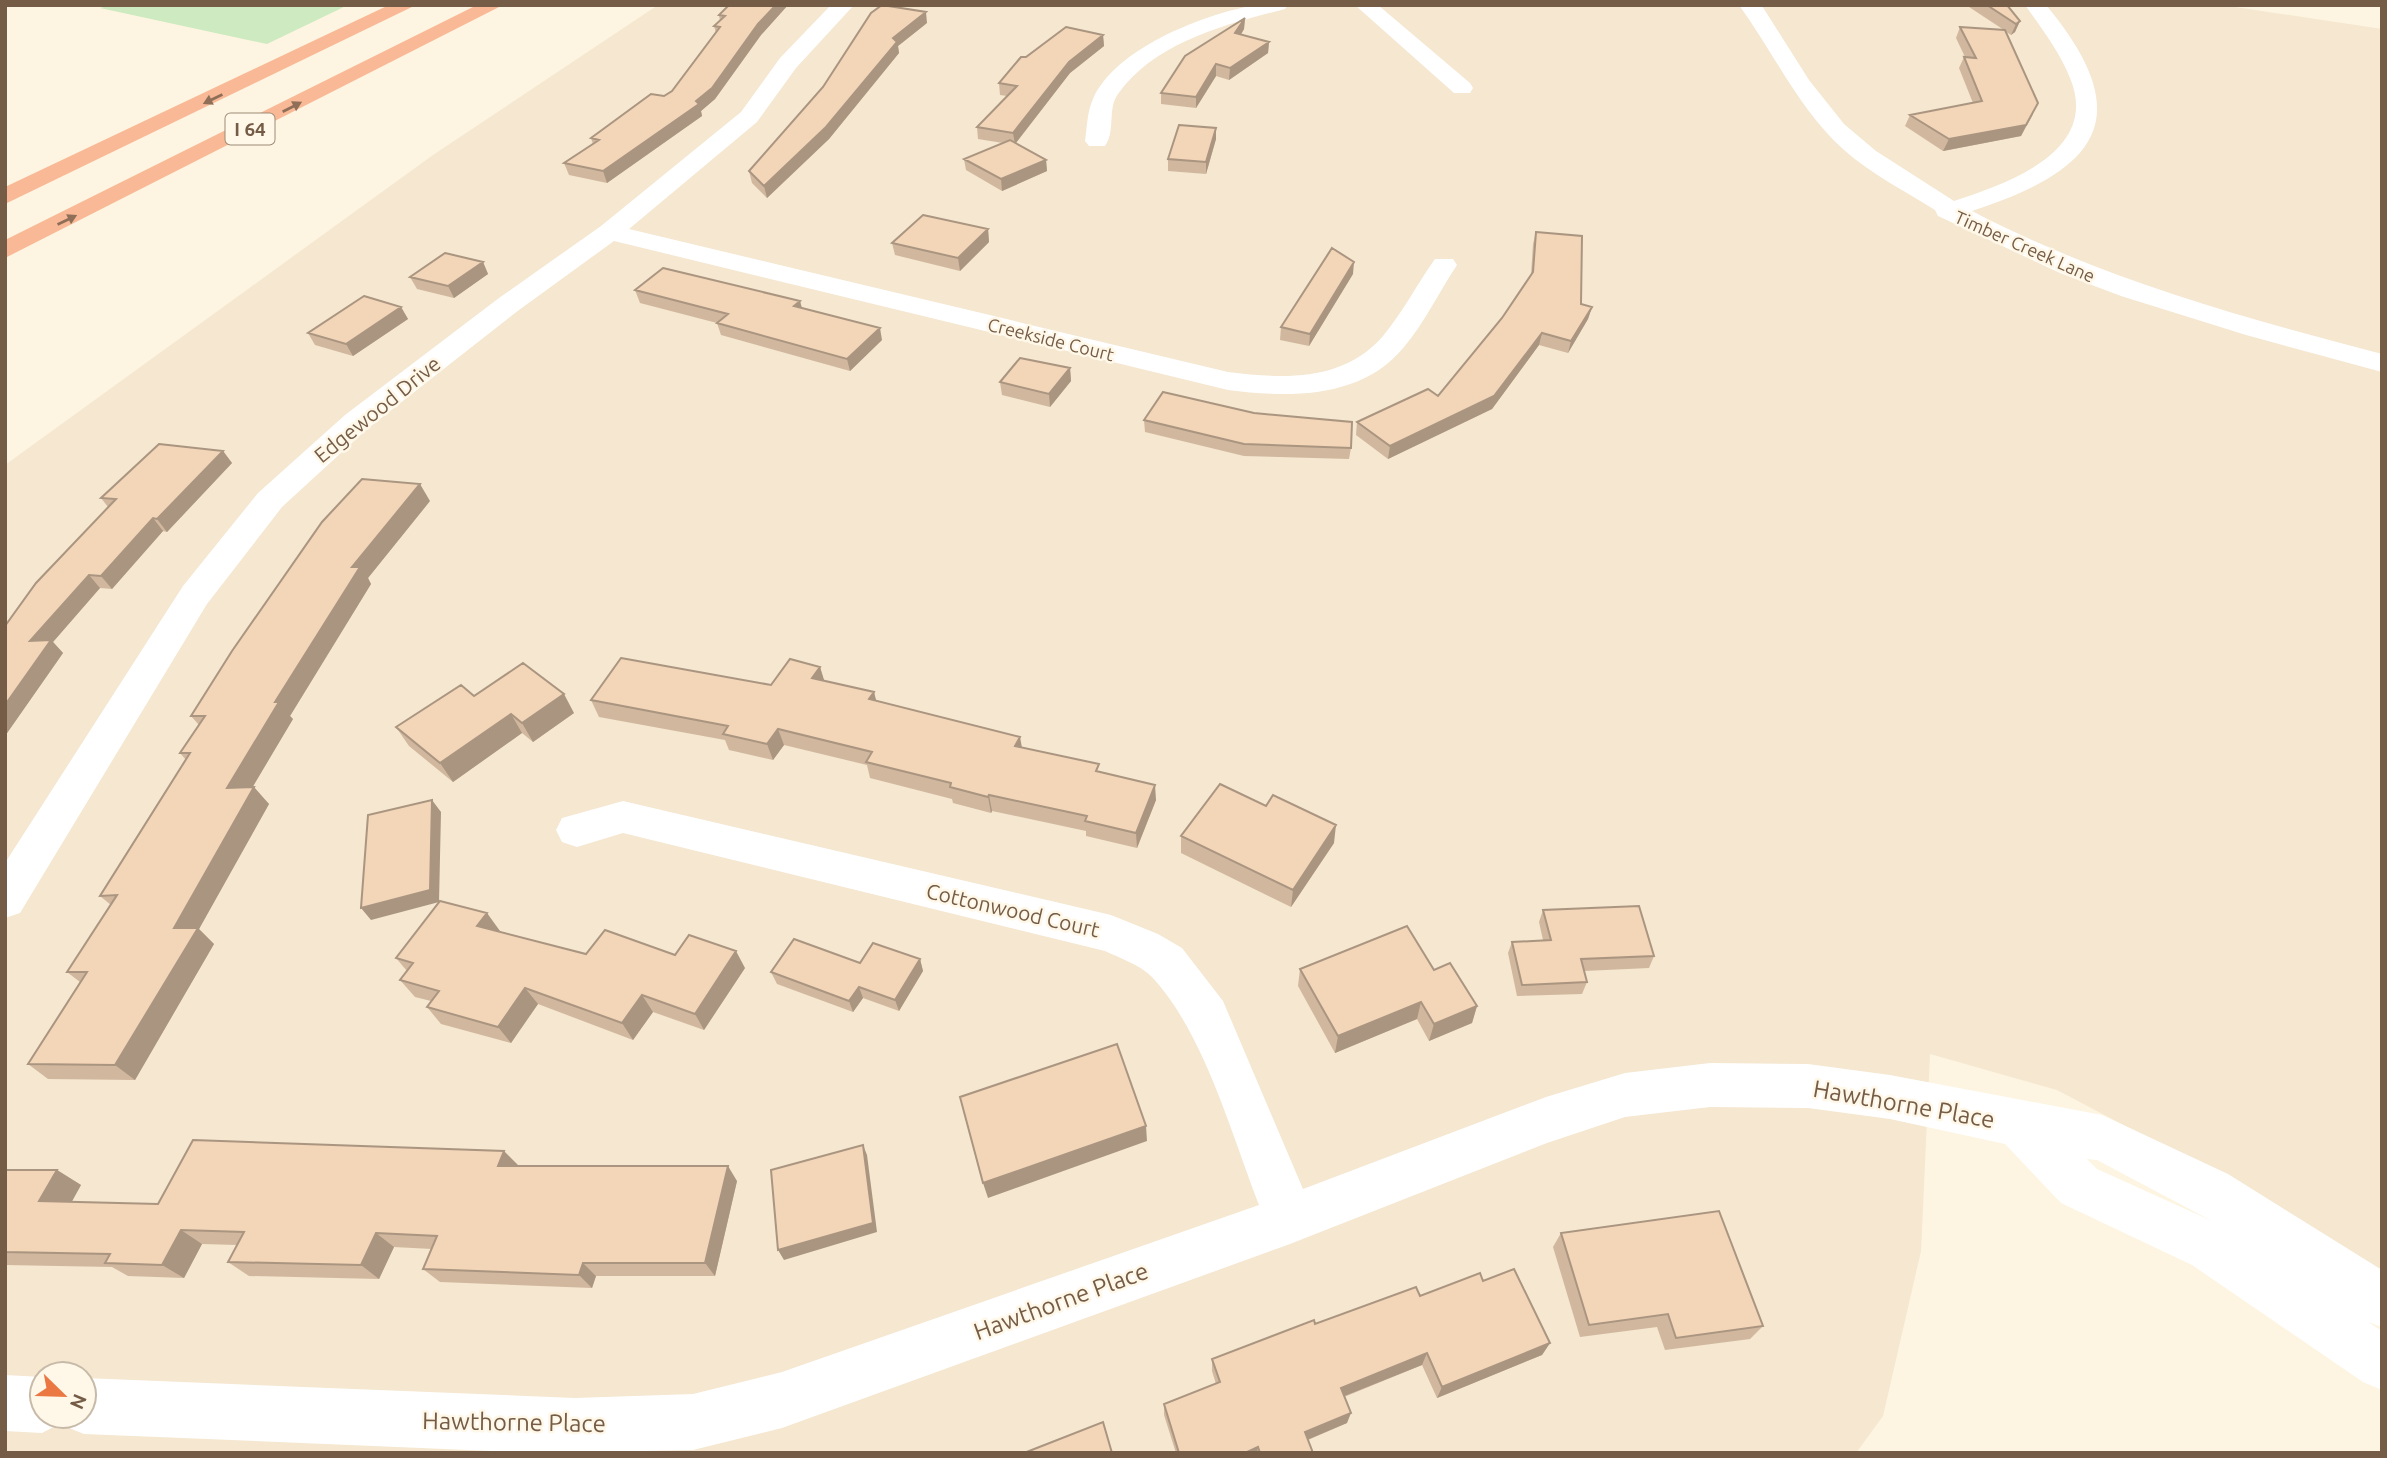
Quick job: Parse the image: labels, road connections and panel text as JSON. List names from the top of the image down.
{
  "streets": {
    "highway": ["I 64"],
    "street": [
      "Timber Creek Lane",
      "Creekside Court",
      "Edgewood Drive",
      "Cottonwood Court",
      "Hawthorne Place"
    ]
  },
  "crossings": [
    ["Creekside Court", "Edgewood Drive"],
    ["Cottonwood Court", "Hawthorne Place"]
  ],
  "north": "bottom right"
}
